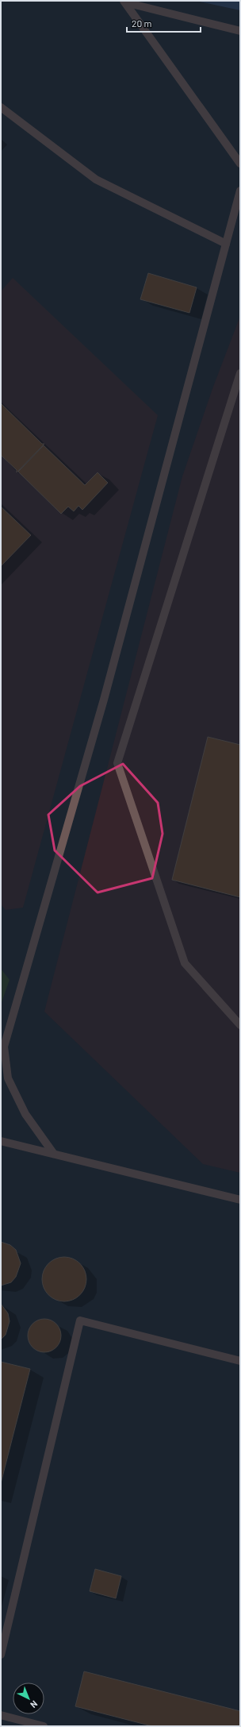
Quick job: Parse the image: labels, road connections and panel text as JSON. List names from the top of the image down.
{
  "scale_bar": "20 m",
  "north": "bottom right"
}
